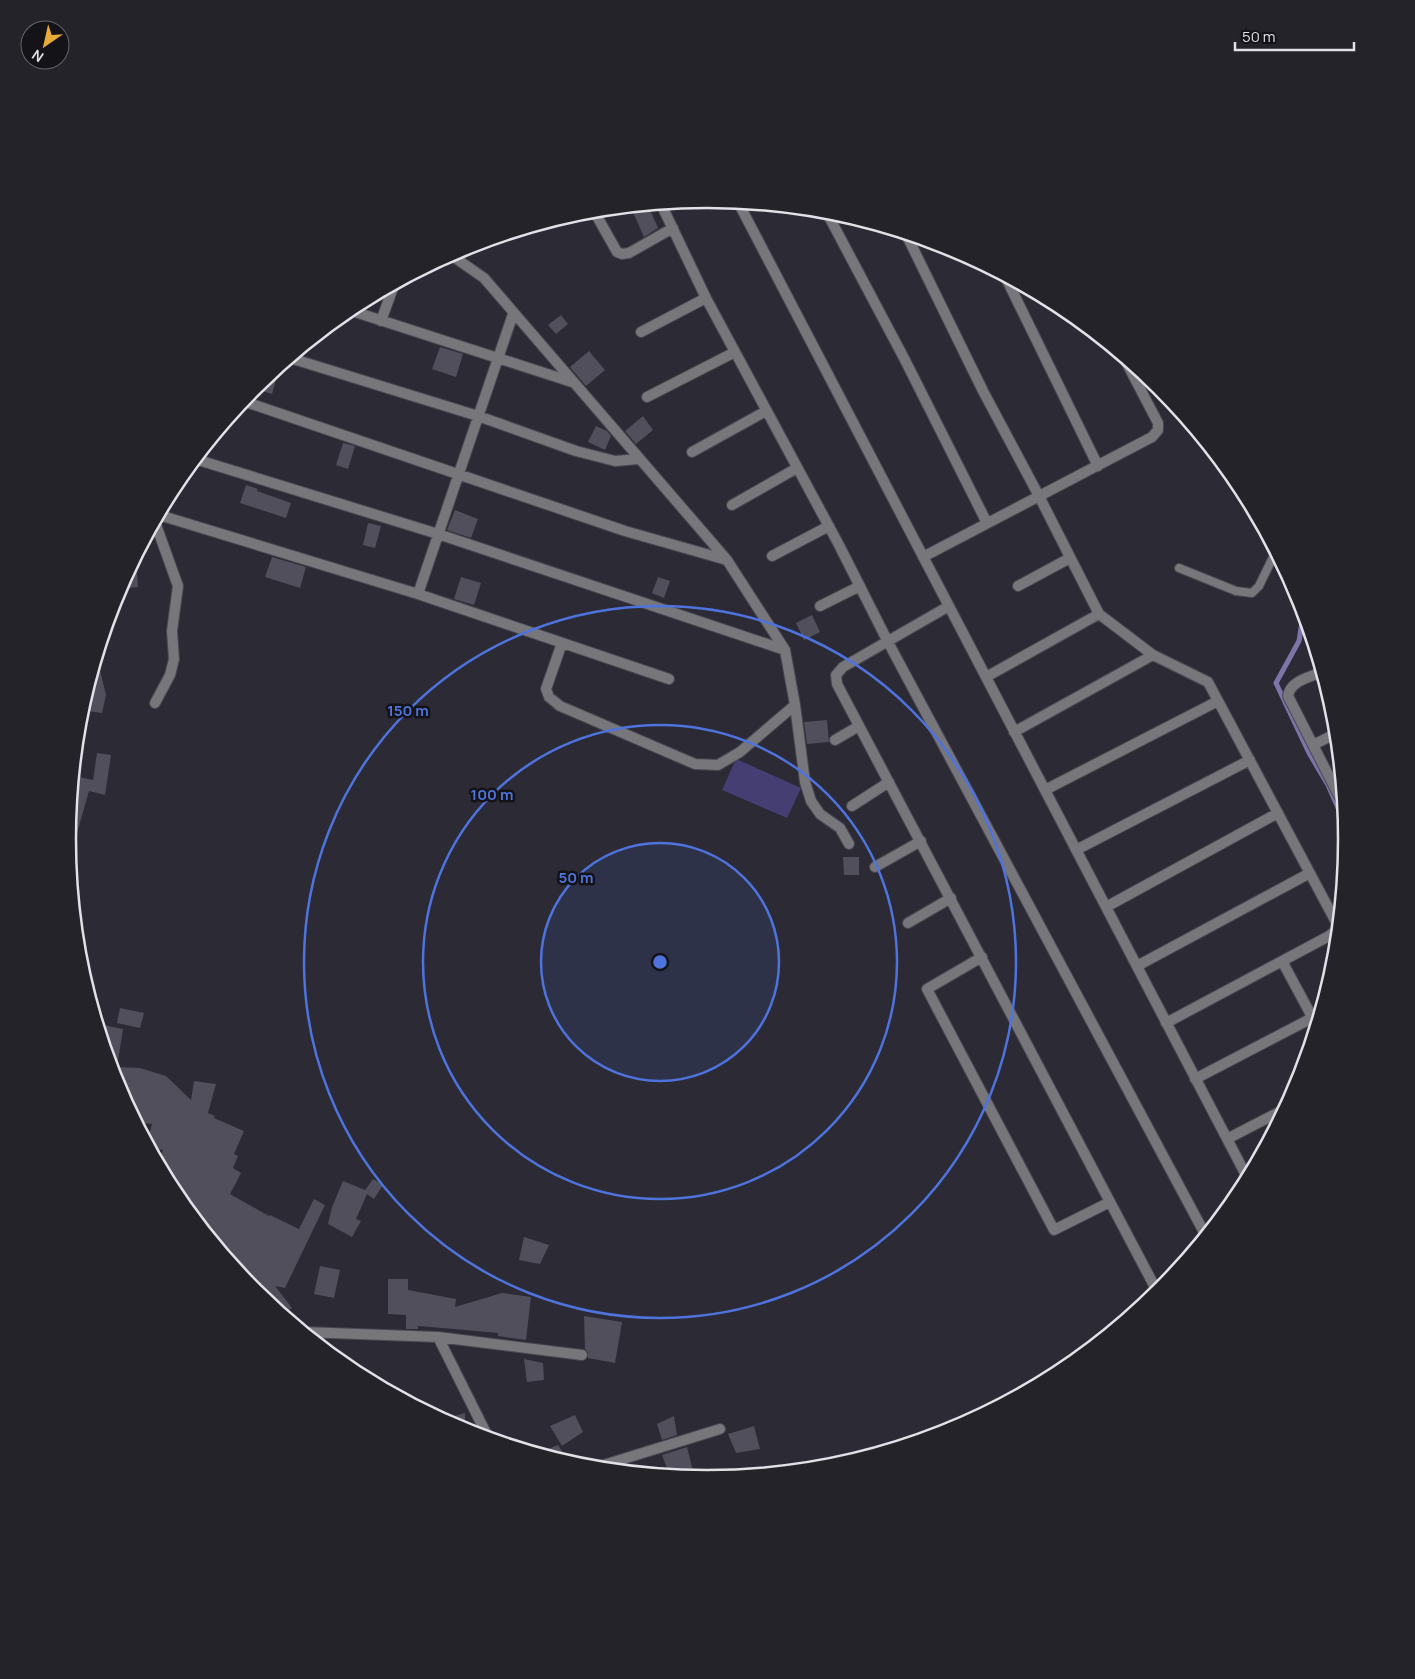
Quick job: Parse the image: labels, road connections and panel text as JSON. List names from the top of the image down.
{
  "scale_bar": "50 m",
  "north": "bottom left",
  "rings": ["150 m", "100 m", "50 m"]
}
